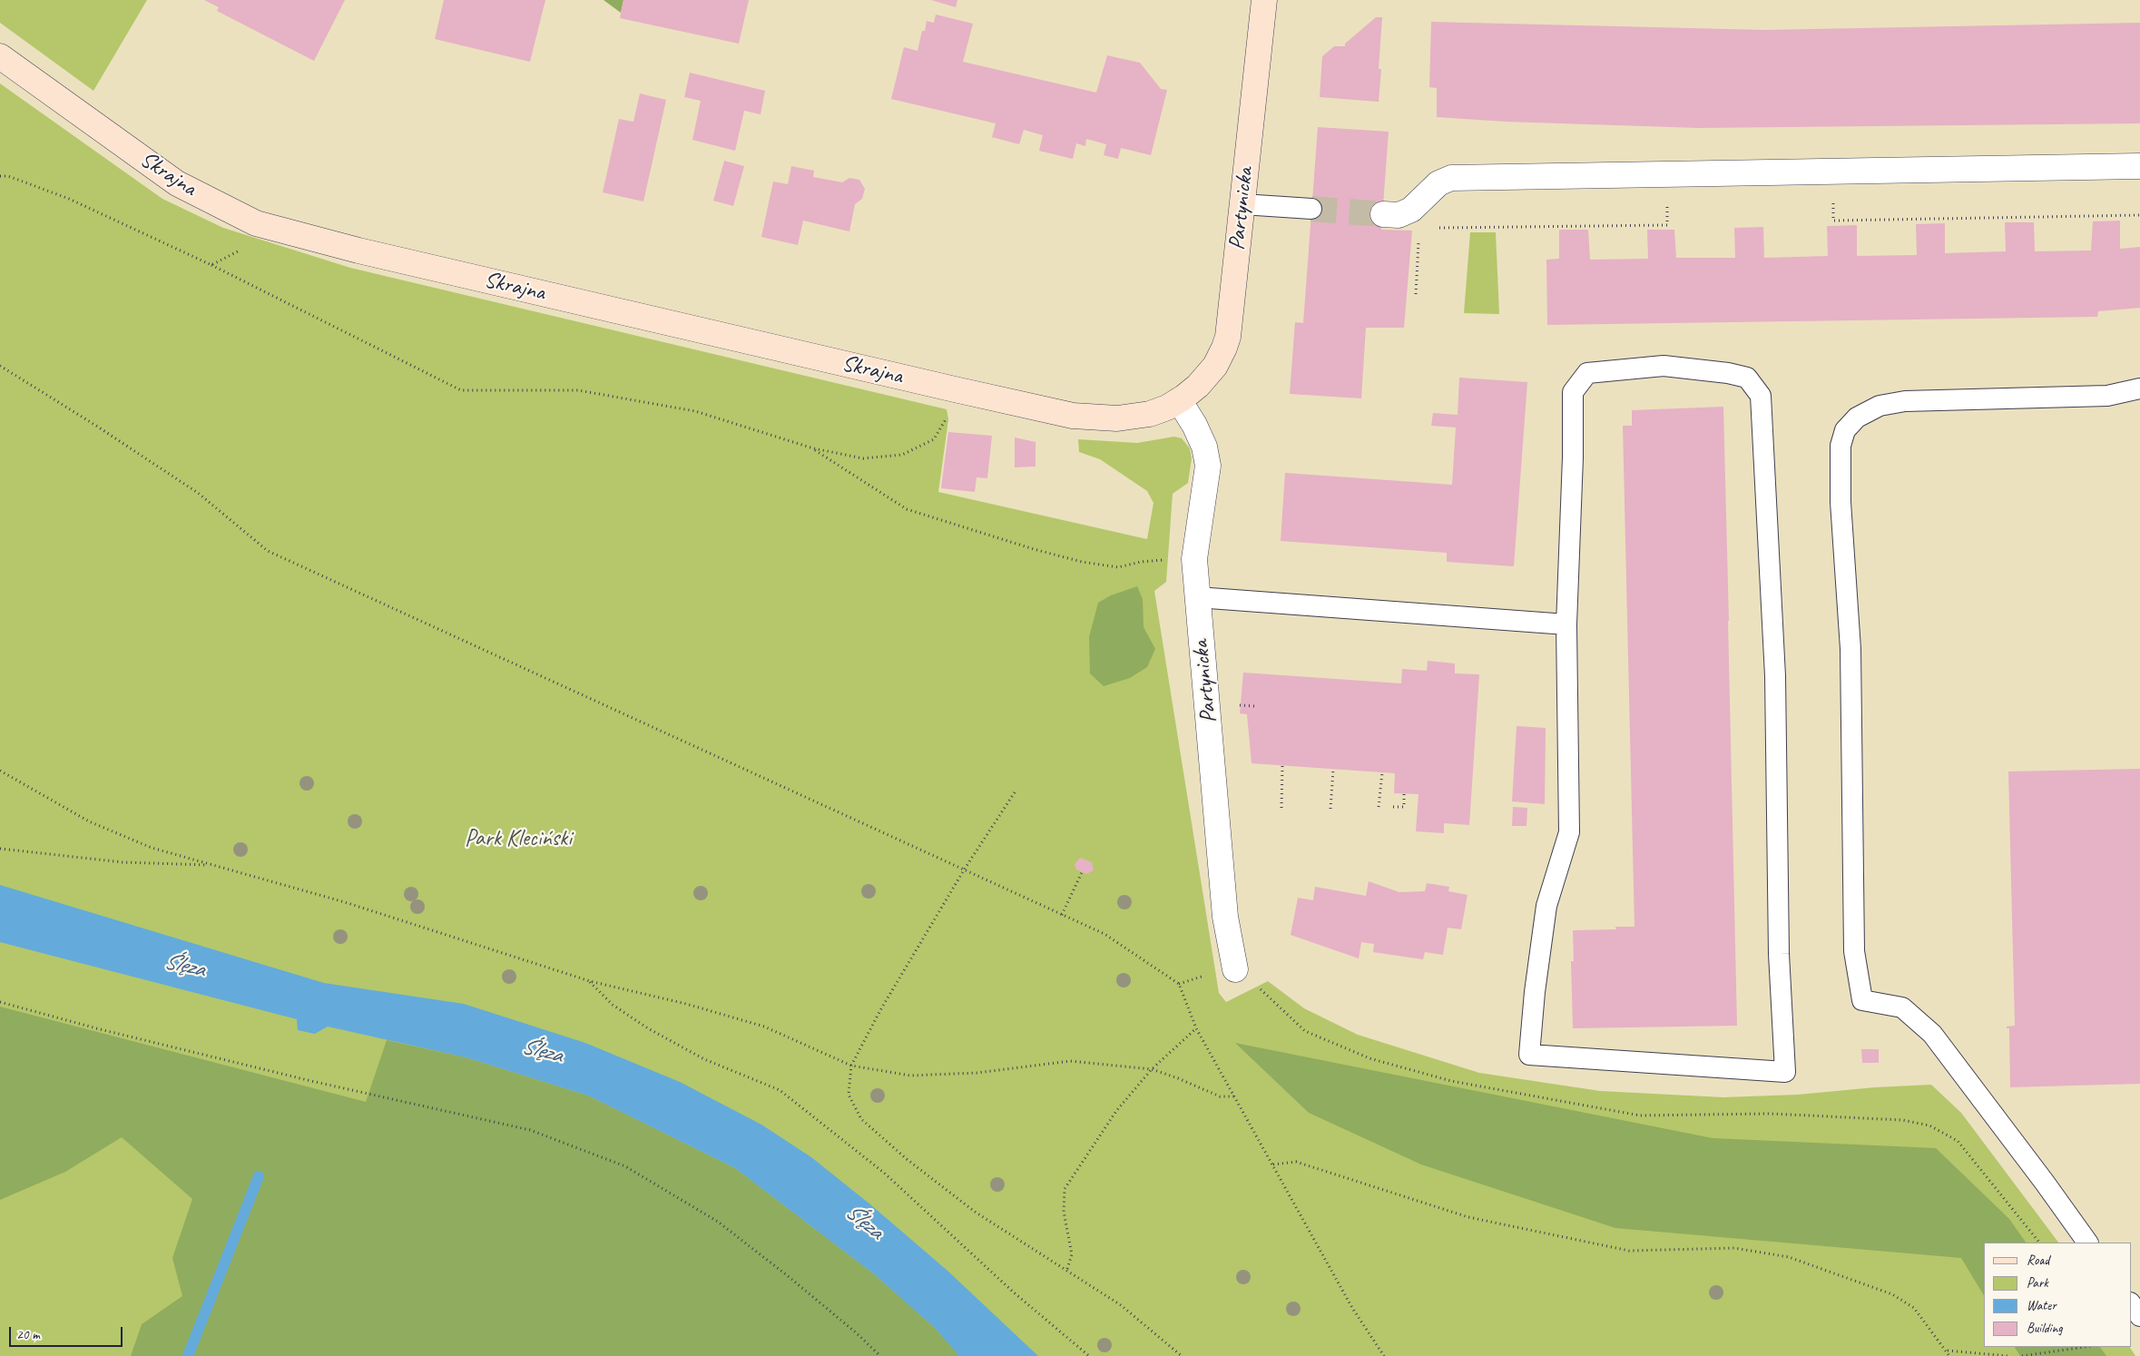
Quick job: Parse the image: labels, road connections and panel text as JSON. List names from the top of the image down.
{
  "streets": {
    "street": ["Skrajna", "Partynicka"]
  },
  "crossings": [
    ["Skrajna", "Partynicka"]
  ],
  "water": ["Ślęza"],
  "parks": ["Park Kleciński"],
  "legend": [
    "Road",
    "Park",
    "Water",
    "Building"
  ],
  "scale_bar": "20 m"
}
